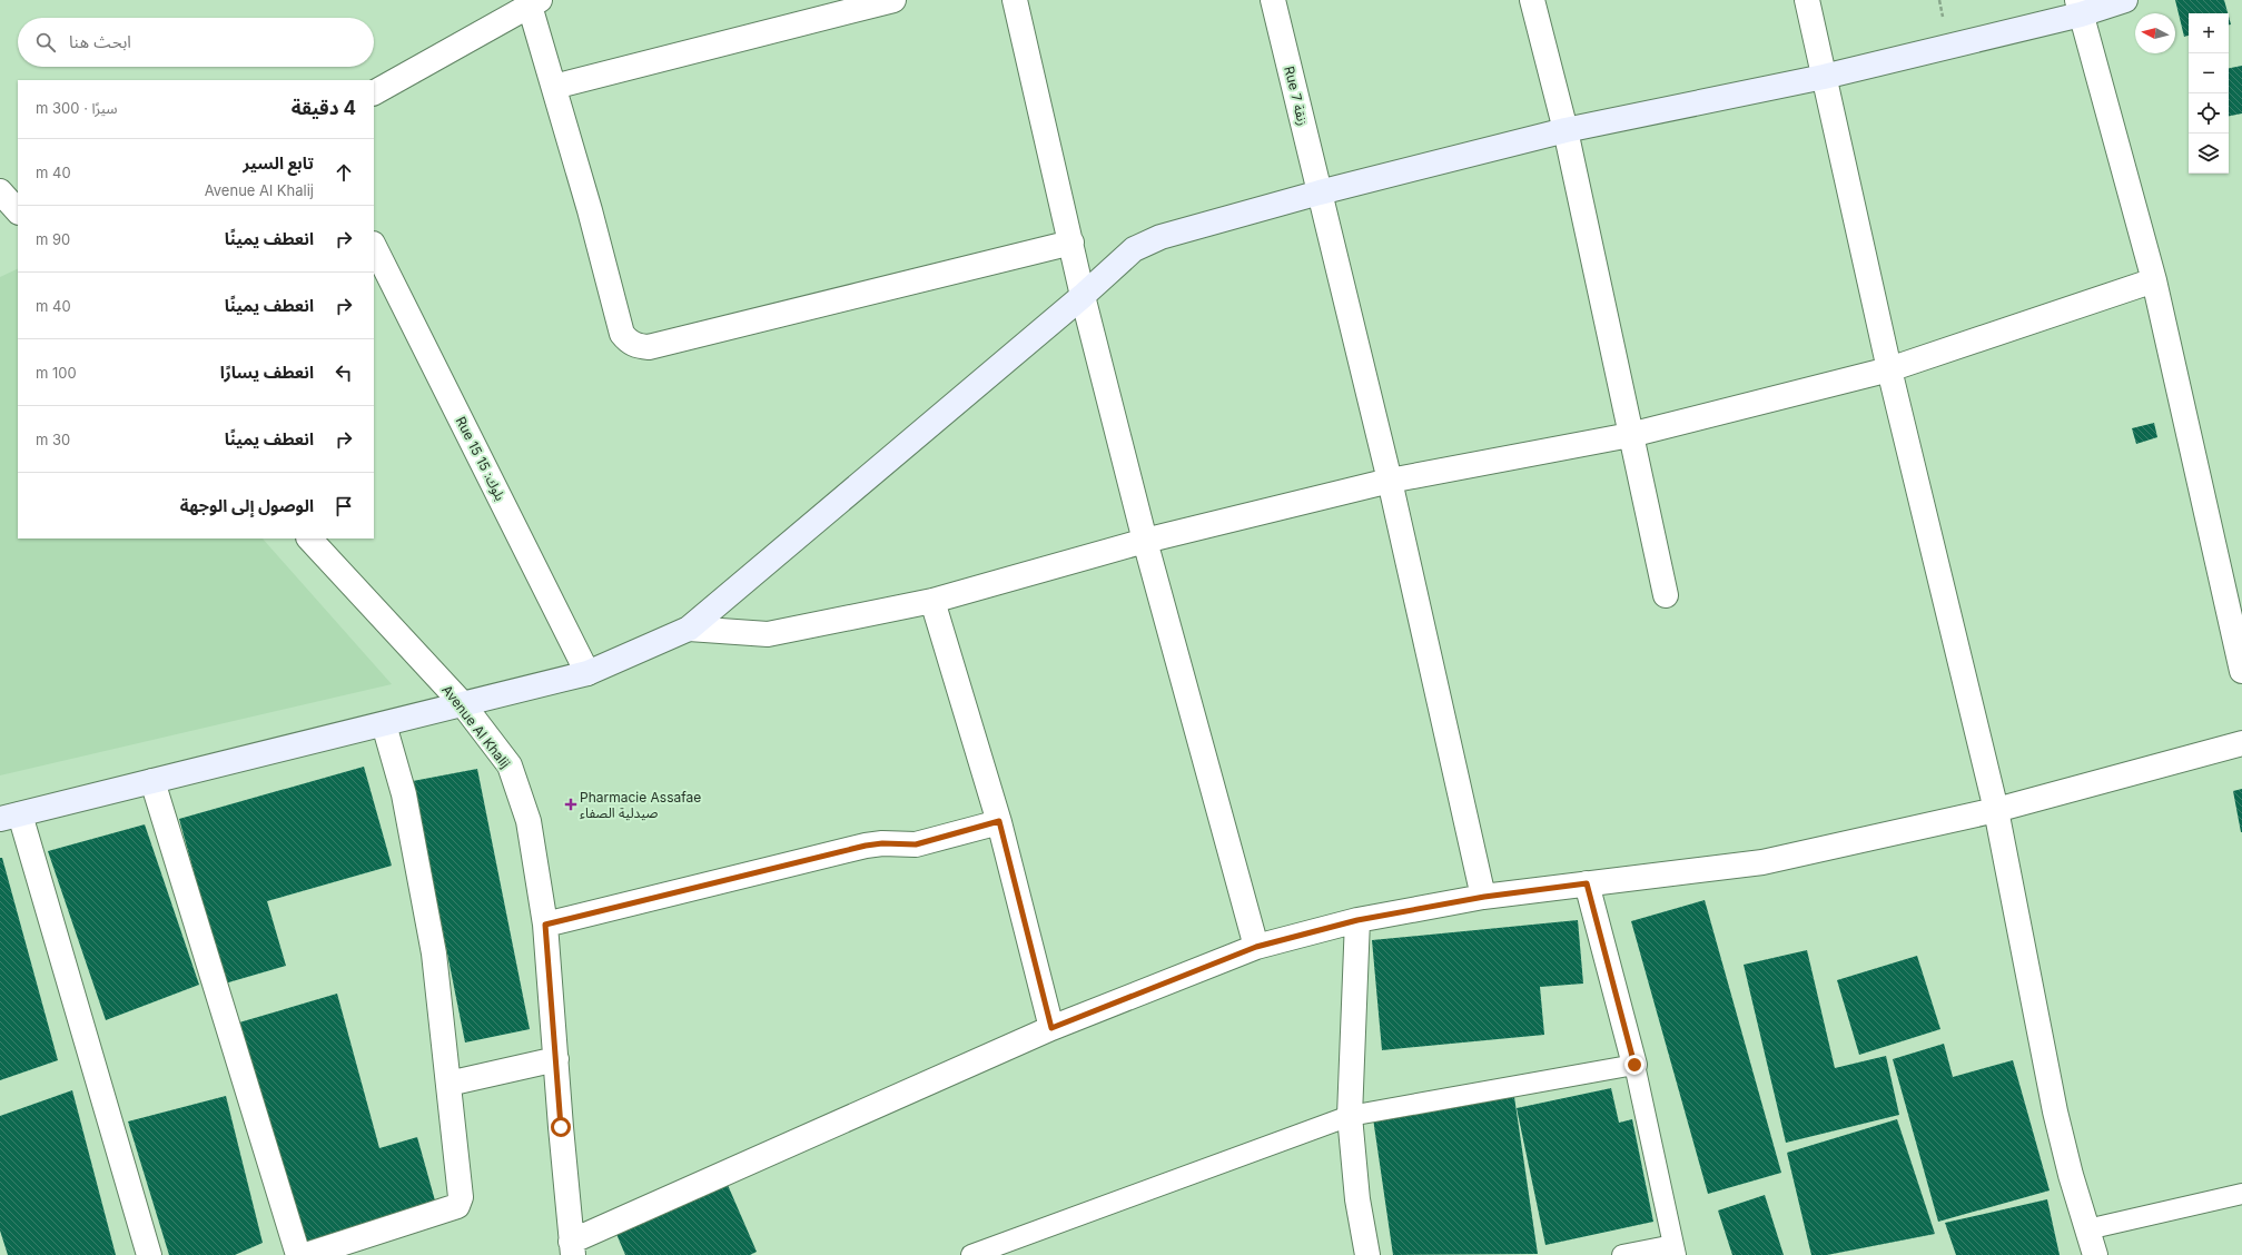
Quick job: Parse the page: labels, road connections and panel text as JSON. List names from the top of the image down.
{
  "streets": {
    "street": ["Rue 7 زنقة", "Rue 15 بلوك: 15", "Avenue Al Khalij"]
  },
  "places": {
    "health": ["Pharmacie Assafae صيدلية الصفاء"]
  },
  "north": "left",
  "page": {
    "map_buttons": ["+", "−"],
    "search": "ابحث هنا",
    "heading": ["4 دقيقة", "سيرًا · 300 m"],
    "list": [
      ["تابع السير", "Avenue Al Khalij", "40 m"],
      ["انعطف يمينًا", "90 m"],
      ["انعطف يمينًا", "40 m"],
      ["انعطف يسارًا", "100 m"],
      ["انعطف يمينًا", "30 m"],
      "الوصول إلى الوجهة"
    ]
  }
}
